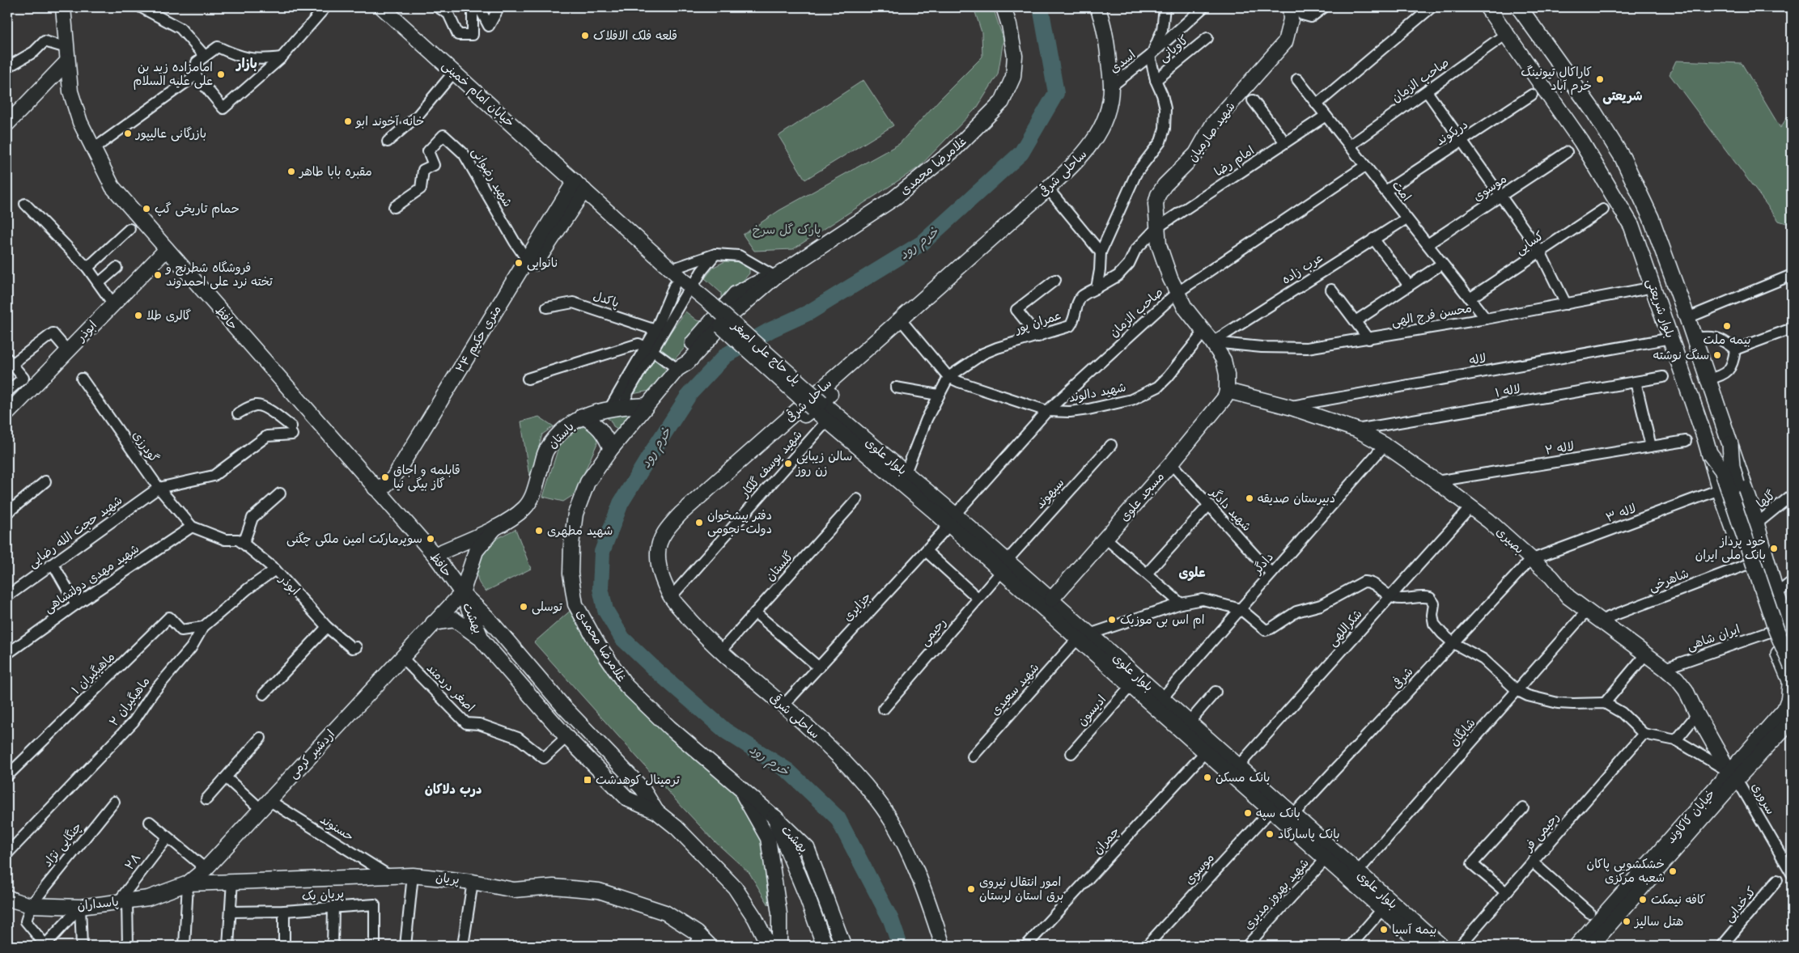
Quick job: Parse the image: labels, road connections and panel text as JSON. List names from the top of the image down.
{
  "streets": {
    "main road": [
      "خیابان امام خمینی",
      "شهید صارمیان",
      "غلامرضا محمدی",
      "ساحلی شرقی",
      "بلوار شریعتی",
      "حافظ",
      "ابوذر",
      "۲۴ متری حکیم",
      "پل حاج علی اصغر",
      "ساحل شرقی",
      "باستان",
      "بلوار علوی",
      "مسجد علوی",
      "بصیری",
      "بهشت",
      "اردشیر کرمی",
      "خیابان کاکاوند",
      "پریان",
      "پاسداران"
    ],
    "street": [
      "کاویانی",
      "اسدی",
      "صاحب الزمان",
      "دریکوند",
      "امام رضا",
      "شهید رضوانی",
      "موسوی",
      "امت",
      "کسایی",
      "عرب زاده",
      "پاکدل",
      "محسن فرج الهی",
      "عمران پور",
      "لاله",
      "لاله ۱",
      "شهید دالوند",
      "گودرزی",
      "لاله ۲",
      "شهید یوسف گلکار",
      "سپهوند",
      "گلها",
      "شهید دادگر",
      "لاله ۳",
      "شهید حجت الله رضایی",
      "دادگر",
      "گلستان",
      "شهید مهدی دولتشاهی",
      "شاهرخی",
      "جزایری",
      "شکراللهی",
      "رحیمی",
      "ایران شاهی",
      "ماهیگیران ۱",
      "شرفی",
      "اصغر دردمند",
      "شهید سعیدی",
      "ماهیگیران ۲",
      "ادیسون",
      "شایگان",
      "سروری",
      "حسنوند",
      "رحیمی فر",
      "چمران",
      "چنگایی نژاد",
      "۲۸",
      "شهید بهروز مدیری",
      "پریان یک",
      "کدخدایی"
    ]
  },
  "crossings": [
    ["اسدی", "ساحلی شرقی"],
    ["صاحب الزمان", "شهید صارمیان"],
    ["صاحب الزمان", "امت"],
    ["صاحب الزمان", "بلوار شریعتی"],
    ["صاحب الزمان", "شهید دالوند"],
    ["صاحب الزمان", "بلوار علوی"],
    ["صاحب الزمان", "جزایری"],
    ["خیابان امام خمینی", "۲۴ متری حکیم"],
    ["خیابان امام خمینی", "پل حاج علی اصغر"],
    ["شهید صارمیان", "امام رضا"],
    ["شهید صارمیان", "عرب زاده"],
    ["شهید صارمیان", "محسن فرج الهی"],
    ["شهید صارمیان", "شهید دالوند"],
    ["شهید صارمیان", "مسجد علوی"],
    ["شهید صارمیان", "بصیری"],
    ["دریکوند", "امت"],
    ["امام رضا", "امت"],
    ["امام رضا", "عمران پور"],
    ["غلامرضا محمدی", "باستان"],
    ["غلامرضا محمدی", "بهشت"],
    ["ساحلی شرقی", "ساحل شرقی"],
    ["ساحلی شرقی", "شهید یوسف گلکار"],
    ["ساحلی شرقی", "گلستان"],
    ["ساحلی شرقی", "جزایری"],
    ["شهید رضوانی", "۲۴ متری حکیم"],
    ["موسوی", "امت"],
    ["موسوی", "بلوار علوی"],
    ["امت", "کسایی"],
    ["امت", "عرب زاده"],
    ["امت", "محسن فرج الهی"],
    ["عرب زاده", "محسن فرج الهی"],
    ["عرب زاده", "شهید دالوند"],
    ["بلوار شریعتی", "محسن فرج الهی"],
    ["بلوار شریعتی", "لاله"],
    ["بلوار شریعتی", "گلها"],
    ["بلوار شریعتی", "لاله ۳"],
    ["بلوار شریعتی", "شاهرخی"],
    ["بلوار شریعتی", "ایران شاهی"],
    ["بلوار شریعتی", "خیابان کاکاوند"],
    ["محسن فرج الهی", "شهید دالوند"],
    ["حافظ", "ابوذر"],
    ["حافظ", "۲۴ متری حکیم"],
    ["حافظ", "باستان"],
    ["حافظ", "بهشت"],
    ["حافظ", "اردشیر کرمی"],
    ["عمران پور", "شهید دالوند"],
    ["عمران پور", "بلوار علوی"],
    ["ابوذر", "گودرزی"],
    ["ابوذر", "شهید مهدی دولتشاهی"],
    ["ابوذر", "ماهیگیران ۲"],
    ["پل حاج علی اصغر", "بلوار علوی"],
    ["لاله", "بصیری"],
    ["لاله ۱", "بصیری"],
    ["باستان", "بهشت"],
    ["باستان", "اردشیر کرمی"],
    ["گودرزی", "شهید حجت الله رضایی"],
    ["گودرزی", "شهید مهدی دولتشاهی"],
    ["لاله ۲", "بصیری"],
    ["بلوار علوی", "شهید یوسف گلکار"],
    ["بلوار علوی", "سپهوند"],
    ["بلوار علوی", "مسجد علوی"],
    ["بلوار علوی", "دادگر"],
    ["بلوار علوی", "جزایری"],
    ["بلوار علوی", "شکراللهی"],
    ["بلوار علوی", "رحیمی"],
    ["بلوار علوی", "شرفی"],
    ["بلوار علوی", "شهید سعیدی"],
    ["بلوار علوی", "ادیسون"],
    ["بلوار علوی", "شایگان"],
    ["بلوار علوی", "چمران"],
    ["بلوار علوی", "شهید بهروز مدیری"],
    ["سپهوند", "رحیمی"],
    ["مسجد علوی", "شهید دادگر"],
    ["مسجد علوی", "بصیری"],
    ["شهید دادگر", "دادگر"],
    ["لاله ۳", "بصیری"],
    ["لاله ۳", "شرفی"],
    ["بصیری", "دادگر"],
    ["بصیری", "شاهرخی"],
    ["بصیری", "شکراللهی"],
    ["بصیری", "ایران شاهی"],
    ["بصیری", "شرفی"],
    ["بصیری", "شایگان"],
    ["بصیری", "سروری"],
    ["بصیری", "خیابان کاکاوند"],
    ["بهشت", "اصغر دردمند"],
    ["بهشت", "اردشیر کرمی"],
    ["ماهیگیران ۱", "ماهیگیران ۲"],
    ["اصغر دردمند", "اردشیر کرمی"],
    ["اردشیر کرمی", "حسنوند"],
    ["اردشیر کرمی", "پریان"],
    ["اردشیر کرمی", "پاسداران"],
    ["سروری", "خیابان کاکاوند"],
    ["حسنوند", "پریان"],
    ["چنگایی نژاد", "پاسداران"],
    ["۲۸", "پاسداران"],
    ["پریان", "پاسداران"]
  ],
  "districts": [
    "بازار",
    "شریعتی",
    "علوی",
    "درب دلاکان"
  ],
  "water": ["خرم رود"],
  "parks": ["پارک گل سرخ"],
  "places": {
    "other": [
      "قلعه فلک الافلاک",
      "امامزاده زید بن علی علیه السلام",
      "کاراکال تیونینگ خرم آباد",
      "خانه آخوند ابو",
      "بازرگانی عالیپور",
      "مقبره بابا طاهر",
      "حمام تاریخی گپ",
      "نانوایی",
      "فروشگاه شطرنج و تخته نرد علی احمدوند",
      "گالری طلا",
      "بیمه ملت",
      "سنگ نوشته",
      "سالن زیبایی زن روز",
      "قابلمه و اجاق گاز بیگی نیا",
      "دبیرستان صدیقه",
      "دفتر پیشخوان دولت-نجومی",
      "شهید مطهری",
      "سوپرمارکت امین ملکی چگنی",
      "خود پرداز بانک ملی ایران",
      "توسلی",
      "ام اس بی موزیک",
      "بانک مسکن",
      "بانک سپه",
      "بانک پاسارگاد",
      "خشکشویی پاکان شعبه مرکزی",
      "امور انتقال نیروی برق استان لرستان",
      "کافه نیمکت",
      "هتل سالیز",
      "بیمه آسیا"
    ],
    "transit": ["ترمینال کوهدشت"]
  }
}
